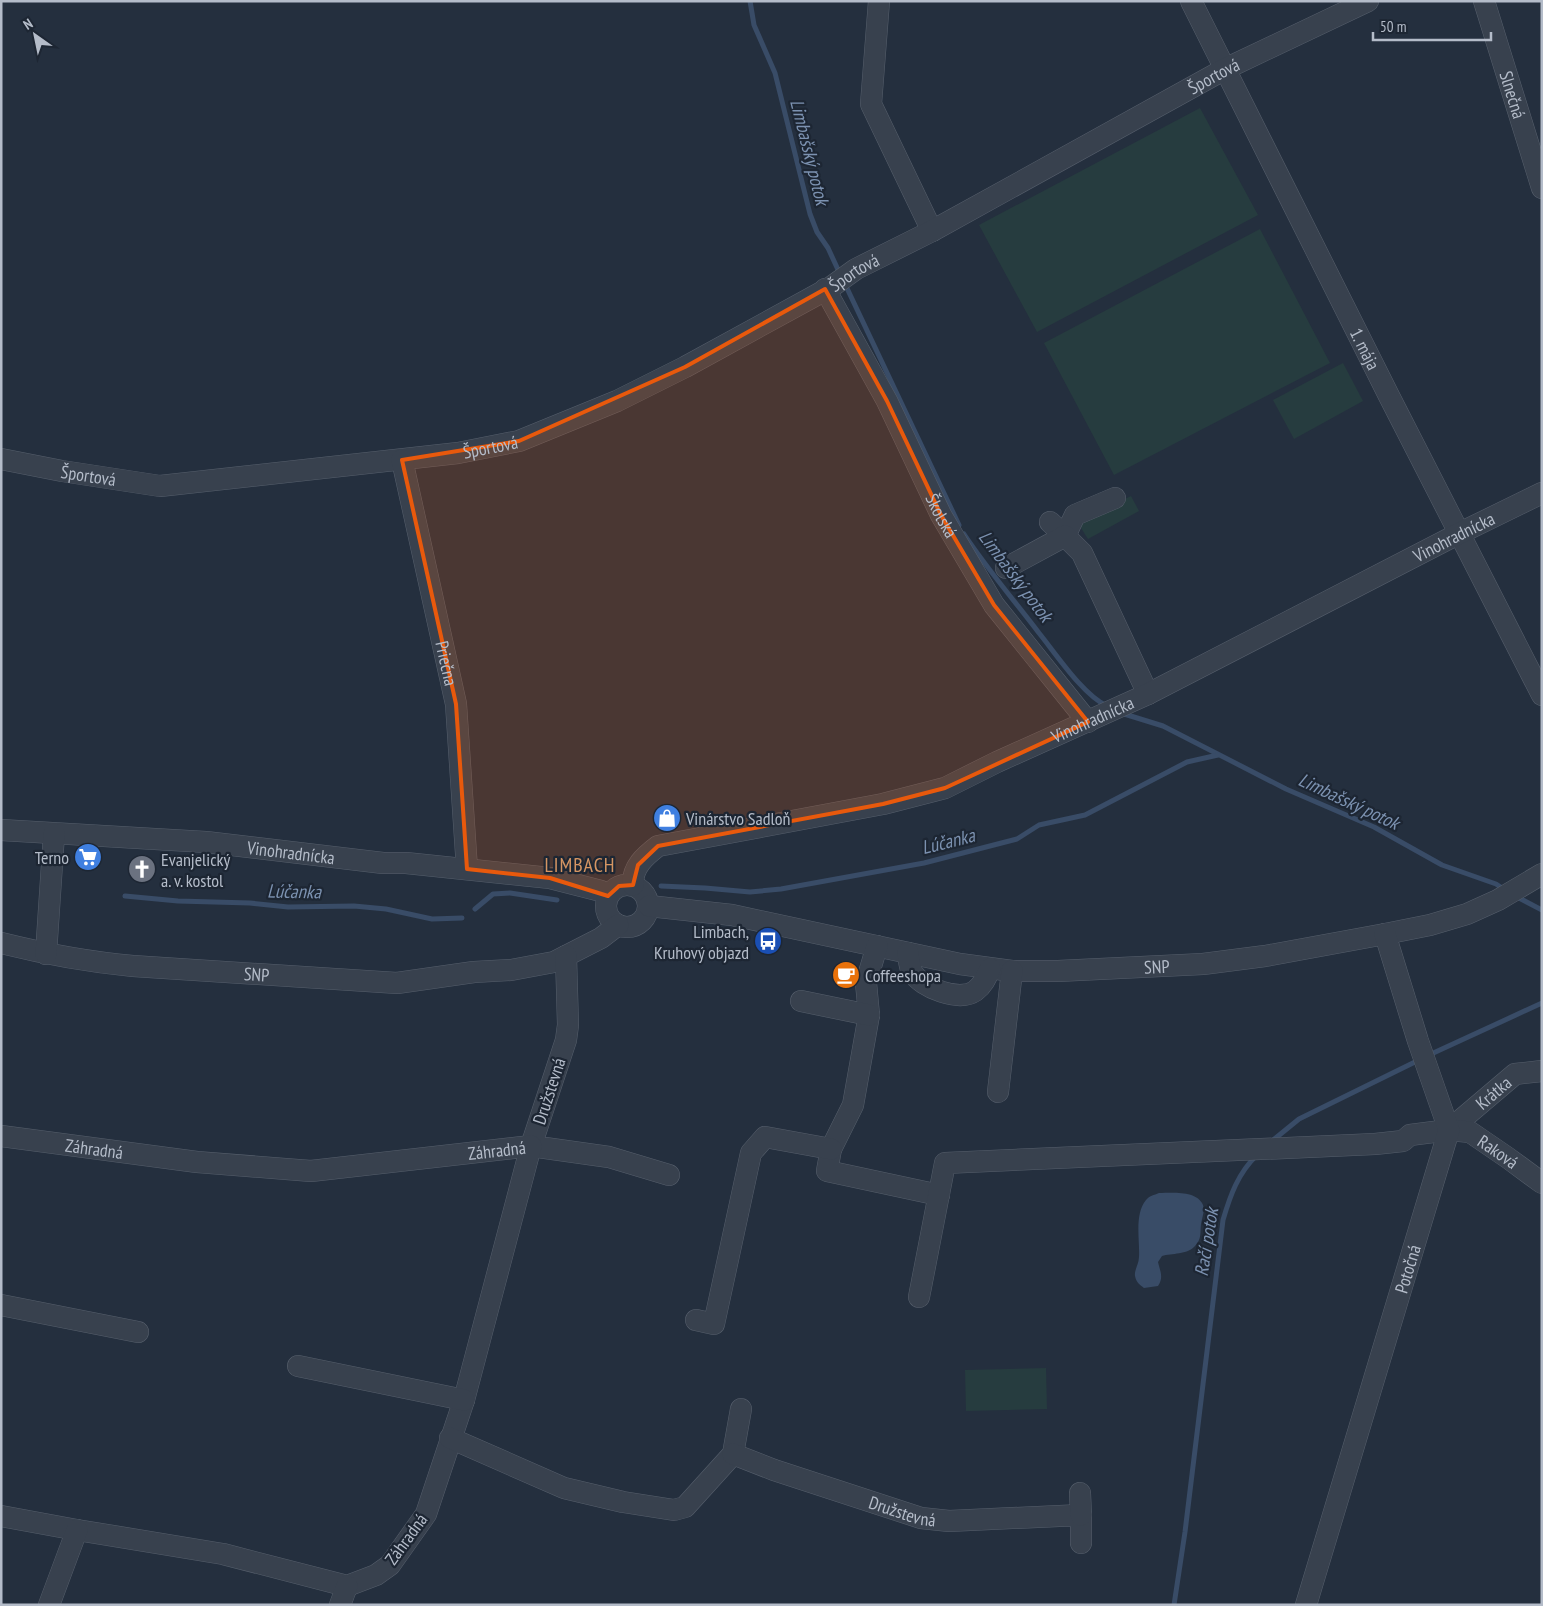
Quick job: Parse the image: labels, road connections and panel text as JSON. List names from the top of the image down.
{
  "streets": {
    "street": [
      "Športová",
      "Slnečná",
      "1. mája",
      "Školská",
      "Vinohradnícka",
      "Priečna",
      "SNP",
      "Družstevná",
      "Krátka",
      "Záhradná",
      "Raková",
      "Potočná"
    ]
  },
  "crossings": [
    ["Športová", "1. mája"],
    ["Športová", "Školská"],
    ["Športová", "Priečna"],
    ["1. mája", "Vinohradnícka"],
    ["Školská", "Vinohradnícka"],
    ["Vinohradnícka", "Priečna"],
    ["Vinohradnícka", "SNP"],
    ["SNP", "Družstevná"],
    ["Družstevná", "Záhradná"],
    ["Krátka", "Raková"],
    ["Krátka", "Potočná"],
    ["Raková", "Potočná"]
  ],
  "districts": ["LIMBACH"],
  "water": ["Limbašský potok", "Lúčanka", "Račí potok"],
  "places": {
    "shop": ["Vinárstvo Sadloň"],
    "supermarket": ["Terno"],
    "church": ["Evanjelický a. v. kostol"],
    "bus stop": ["Limbach, Kruhový objazd"],
    "cafe": ["Coffeeshopa"]
  },
  "scale_bar": "50 m",
  "north": "top left"
}
